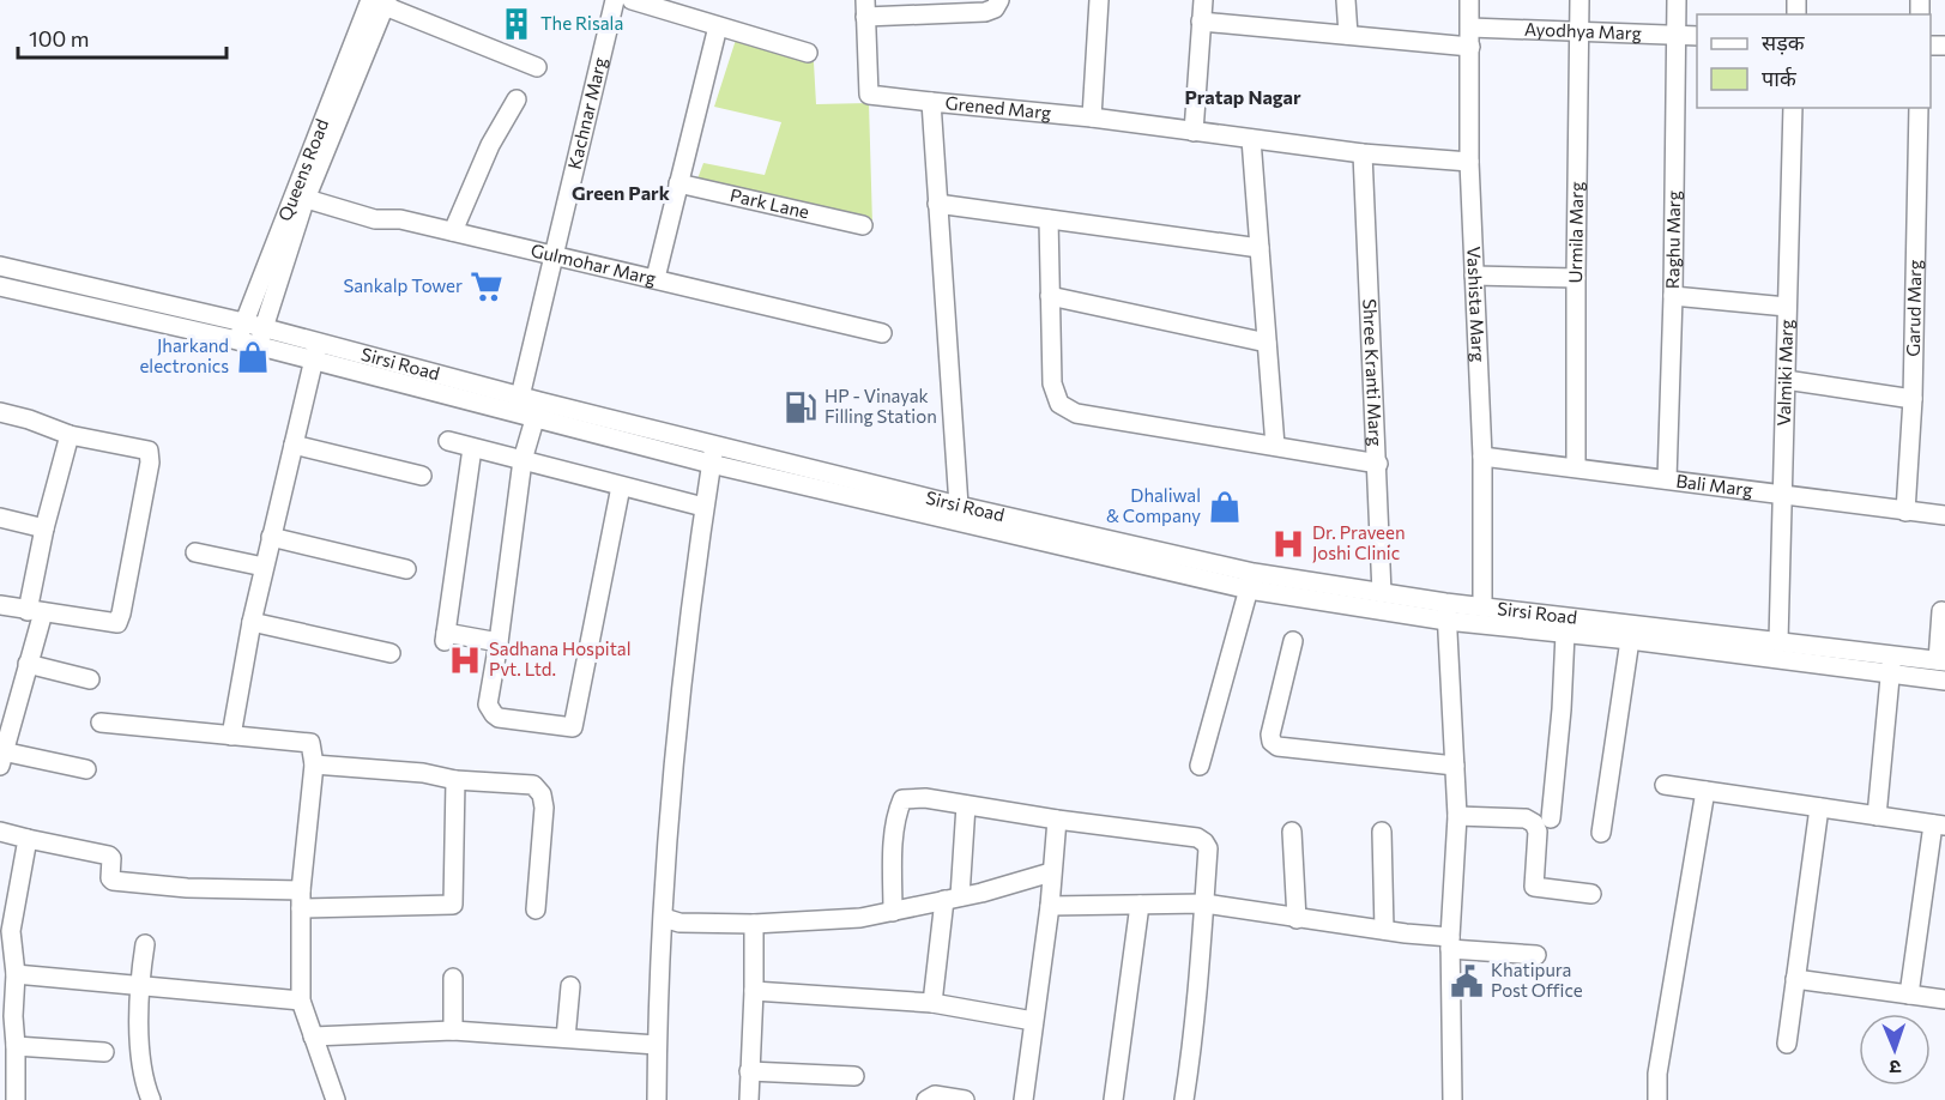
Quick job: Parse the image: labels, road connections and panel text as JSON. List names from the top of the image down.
{
  "streets": {
    "street": [
      "Ayodhya Marg",
      "Grened Marg",
      "Kachnar Marg",
      "Queens Road",
      "Park Lane",
      "Urmila Marg",
      "Raghu Marg",
      "Gulmohar Marg",
      "Vashista Marg",
      "Garud Marg",
      "Sirsi Road",
      "Shree Kranti Marg",
      "Valmiki Marg",
      "Bali Marg"
    ]
  },
  "crossings": [
    ["Ayodhya Marg", "Urmila Marg"],
    ["Ayodhya Marg", "Raghu Marg"],
    ["Ayodhya Marg", "Vashista Marg"],
    ["Grened Marg", "Vashista Marg"],
    ["Grened Marg", "Sirsi Road"],
    ["Grened Marg", "Shree Kranti Marg"],
    ["Kachnar Marg", "Gulmohar Marg"],
    ["Kachnar Marg", "Sirsi Road"],
    ["Queens Road", "Gulmohar Marg"],
    ["Queens Road", "Sirsi Road"],
    ["Urmila Marg", "Bali Marg"],
    ["Raghu Marg", "Bali Marg"],
    ["Vashista Marg", "Sirsi Road"],
    ["Vashista Marg", "Bali Marg"],
    ["Garud Marg", "Bali Marg"],
    ["Sirsi Road", "Shree Kranti Marg"],
    ["Sirsi Road", "Valmiki Marg"],
    ["Valmiki Marg", "Bali Marg"]
  ],
  "districts": ["Pratap Nagar", "Green Park"],
  "places": {
    "building": ["The Risala"],
    "supermarket": ["Sankalp Tower"],
    "shop": ["Jharkand electronics", "Dhaliwal & Company"],
    "fuel station": ["HP - Vinayak Filling Station"],
    "hospital": ["Dr. Praveen Joshi Clinic", "Sadhana Hospital Pvt. Ltd."],
    "public building": ["Khatipura Post Office"]
  },
  "legend": ["सड़क", "पार्क"],
  "scale_bar": "100 m",
  "north": "bottom"
}
